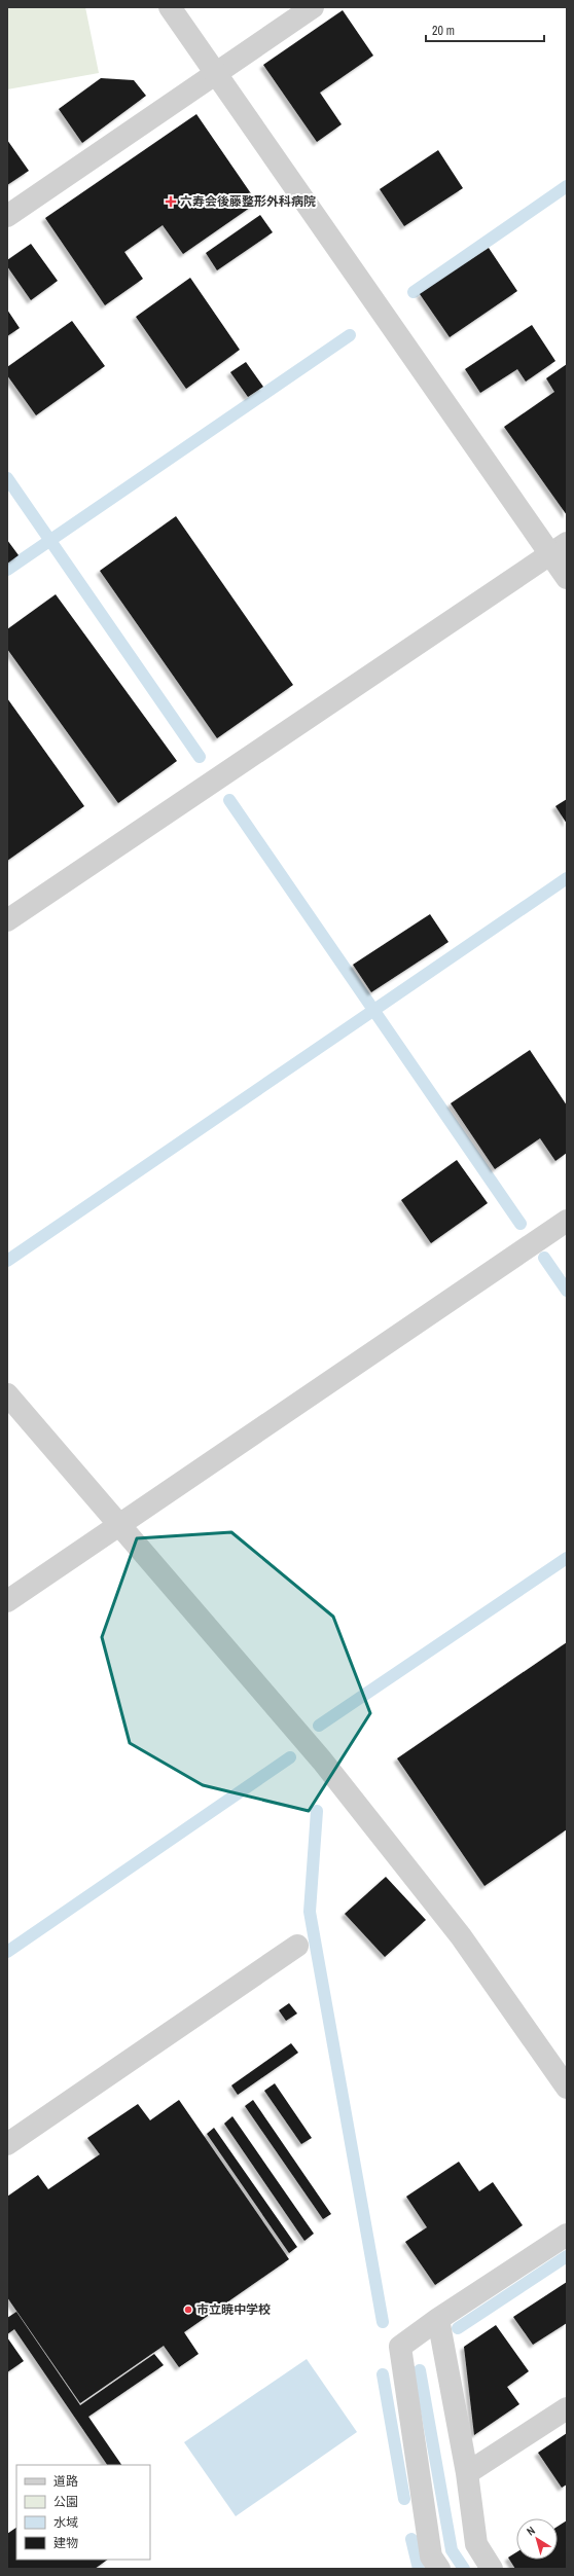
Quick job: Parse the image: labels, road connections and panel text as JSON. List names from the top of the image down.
{
  "places": {
    "health": ["六寿会後藤整形外科病院"],
    "other": ["市立暁中学校"]
  },
  "legend": [
    "道路",
    "公園",
    "水域",
    "建物"
  ],
  "scale_bar": "20 m",
  "north": "top left"
}
